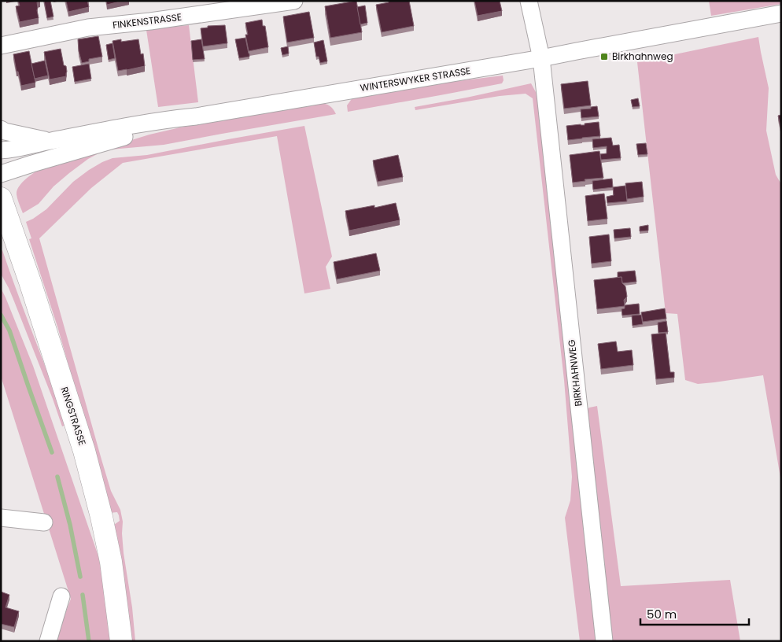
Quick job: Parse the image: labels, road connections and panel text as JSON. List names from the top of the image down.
{
  "streets": {
    "main road": ["RINGSTRASSE"],
    "street": ["FINKENSTRASSE", "WINTERSWYKER STRASSE", "BIRKHAHNWEG"]
  },
  "crossings": [
    ["WINTERSWYKER STRASSE", "BIRKHAHNWEG"]
  ],
  "places": {
    "transit": ["Birkhahnweg"]
  },
  "scale_bar": "50 m"
}
